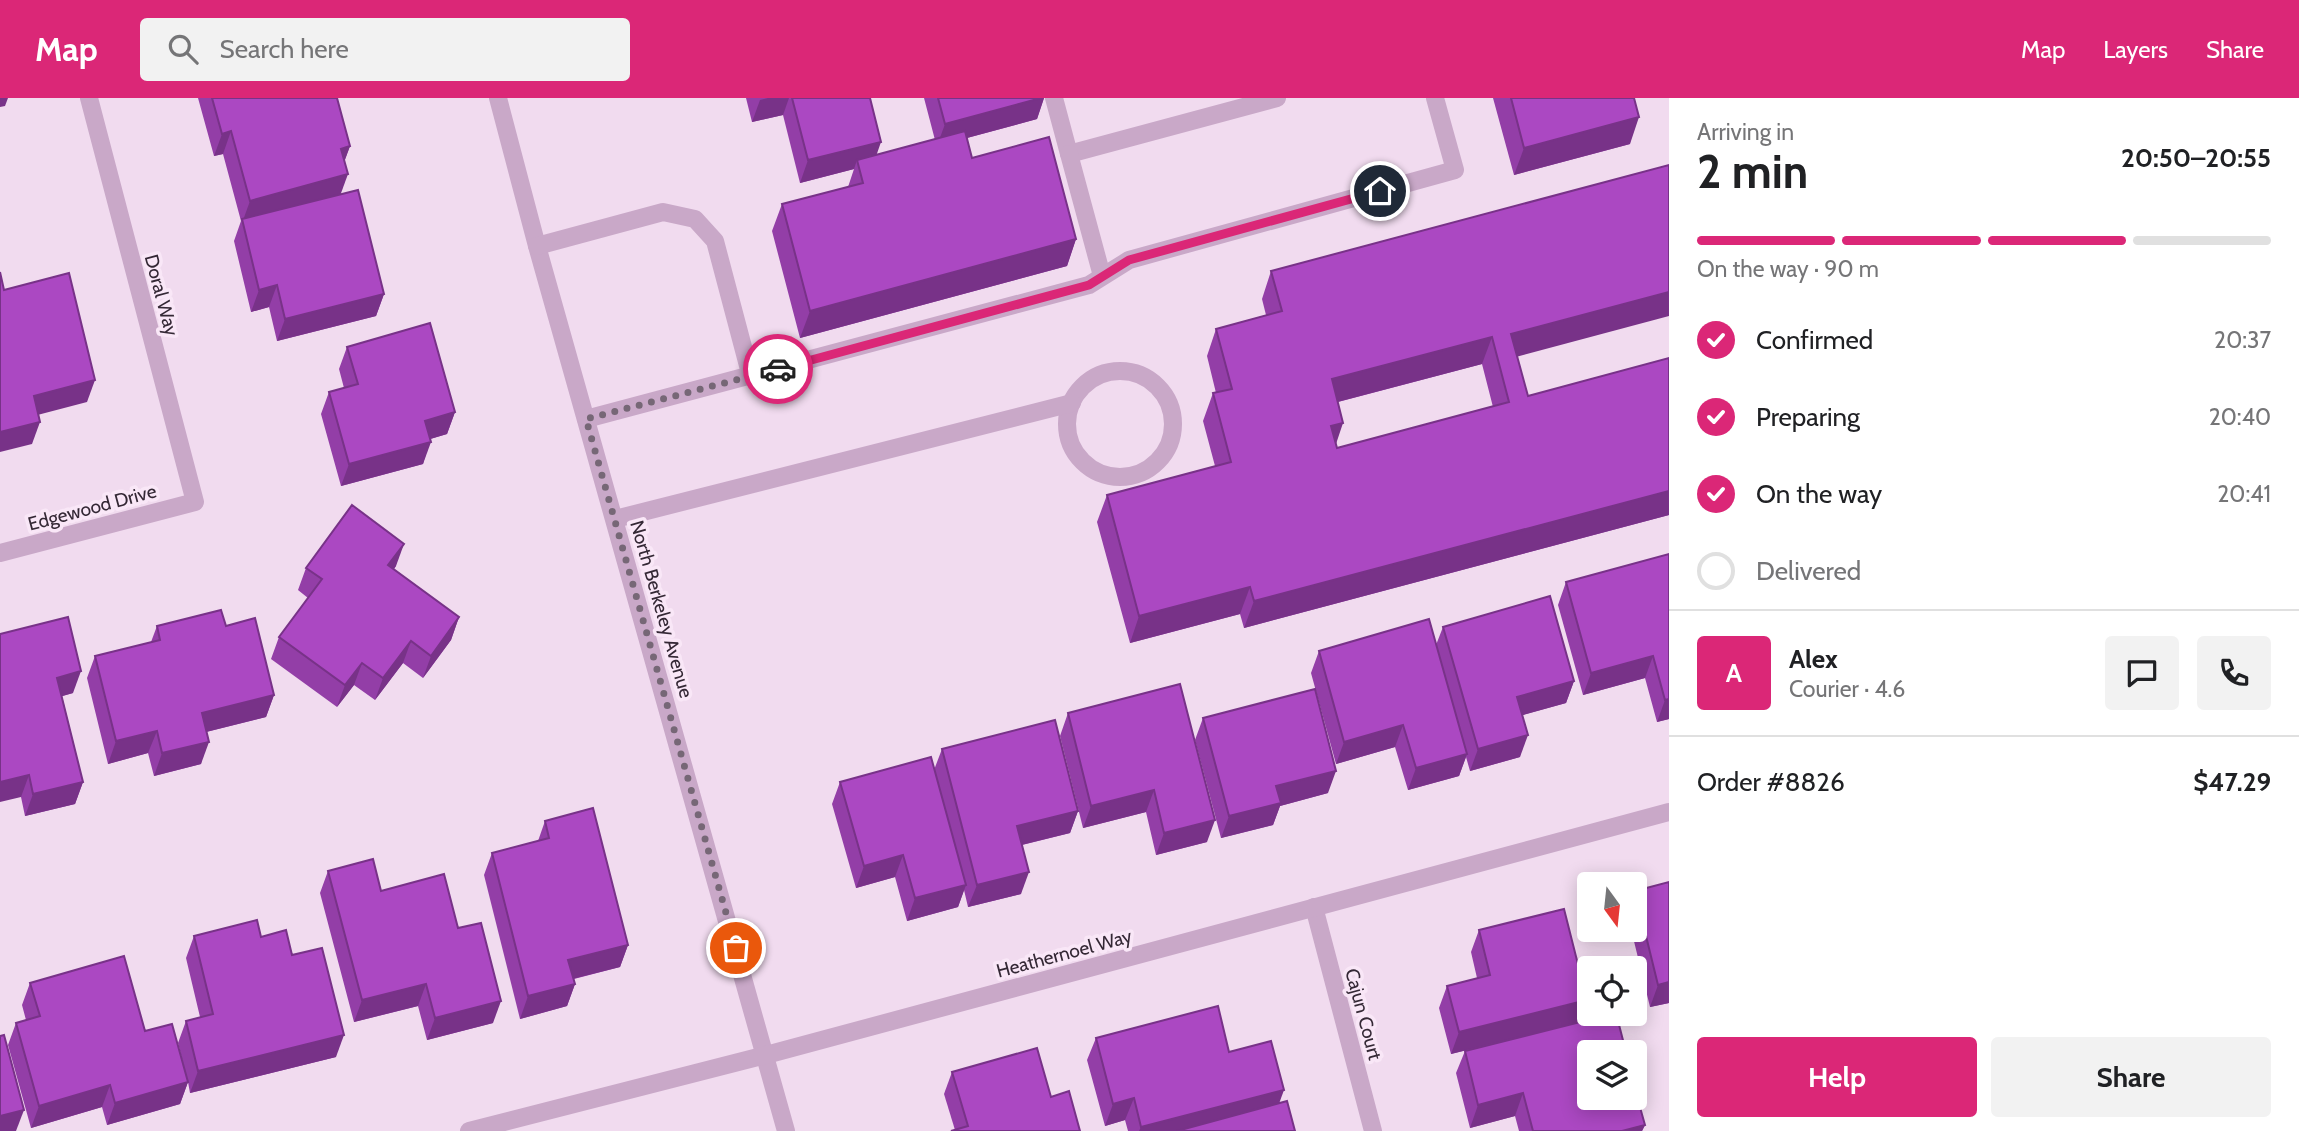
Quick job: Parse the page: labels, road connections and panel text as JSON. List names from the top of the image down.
{
  "streets": {
    "street": [
      "Doral Way",
      "Edgewood Drive",
      "North Berkeley Avenue",
      "Heathernoel Way",
      "Cajun Court"
    ]
  },
  "crossings": [
    ["Doral Way", "Edgewood Drive"],
    ["North Berkeley Avenue", "Heathernoel Way"],
    ["Heathernoel Way", "Cajun Court"]
  ],
  "north": "bottom",
  "page": {
    "header": "Map",
    "search": "Search here",
    "nav": ["Map", "Layers", "Share"],
    "heading": ["2 min", "Arriving in", "20:50–20:55"],
    "panel": [
      "Alex",
      "Courier · 4.6",
      "Order #8826",
      "$47.29"
    ],
    "bar": "On the way · 90 m",
    "list": [
      ["Confirmed", "20:37"],
      ["Preparing", "20:40"],
      ["On the way", "20:41"],
      "Delivered"
    ],
    "round": "A",
    "buttons": ["Help", "Share"]
  }
}
